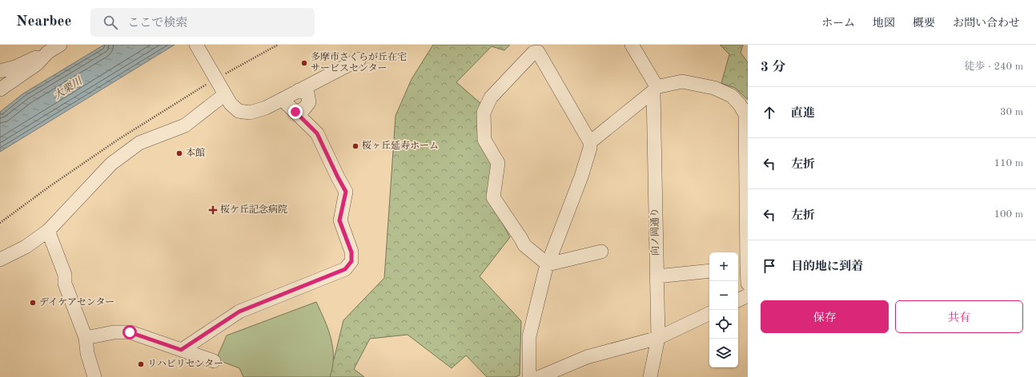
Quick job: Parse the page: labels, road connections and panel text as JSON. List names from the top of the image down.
{
  "streets": {
    "street": ["向ノ岡通り"]
  },
  "water": ["大栗川"],
  "places": {
    "other": [
      "多摩市さくらが丘在宅 サービスセンター",
      "桜ヶ丘延寿ホーム",
      "本館",
      "デイケアセンター",
      "リハビリセンター"
    ],
    "health": ["桜ケ丘記念病院"]
  },
  "page": {
    "header": "Nearbee",
    "search": "ここで検索",
    "nav": [
      "ホーム",
      "地図",
      "概要",
      "お問い合わせ"
    ],
    "heading": ["3 分", "徒歩 · 240 m"],
    "list": [
      ["直進", "30 m"],
      ["左折", "110 m"],
      ["左折", "100 m"],
      "目的地に到着"
    ],
    "map_buttons": ["+", "−"],
    "buttons": ["保存", "共有"]
  }
}
